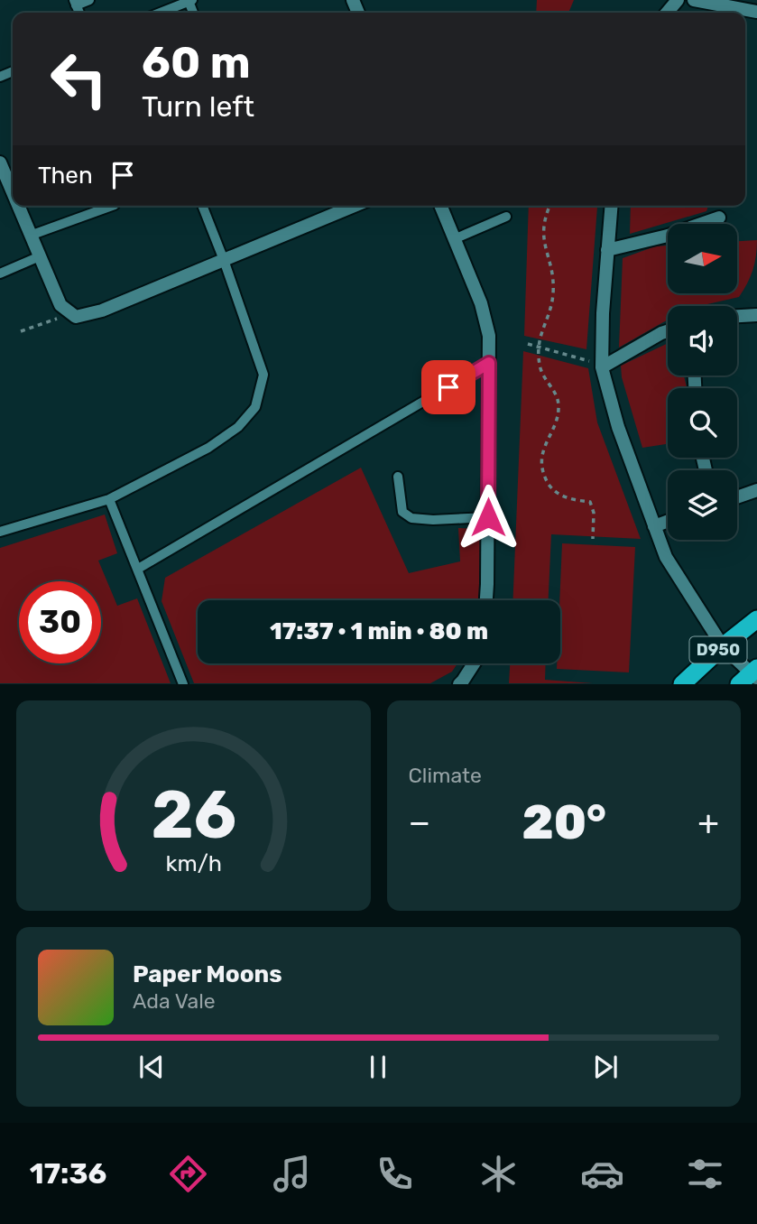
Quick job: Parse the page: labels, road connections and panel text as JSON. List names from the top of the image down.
{
  "streets": {
    "highway": ["D950"]
  },
  "north": "right",
  "page": {
    "turn": ["60 m", "Turn left"],
    "then": "Then",
    "limit": "30",
    "trip": "17:37 · 1 min · 80 m",
    "tile": "Climate",
    "heat": ["−", "20°", "+"],
    "song": ["Paper Moons", "Ada Vale"],
    "tabs": "17:36",
    "gauge": ["26", "km/h"]
  }
}
